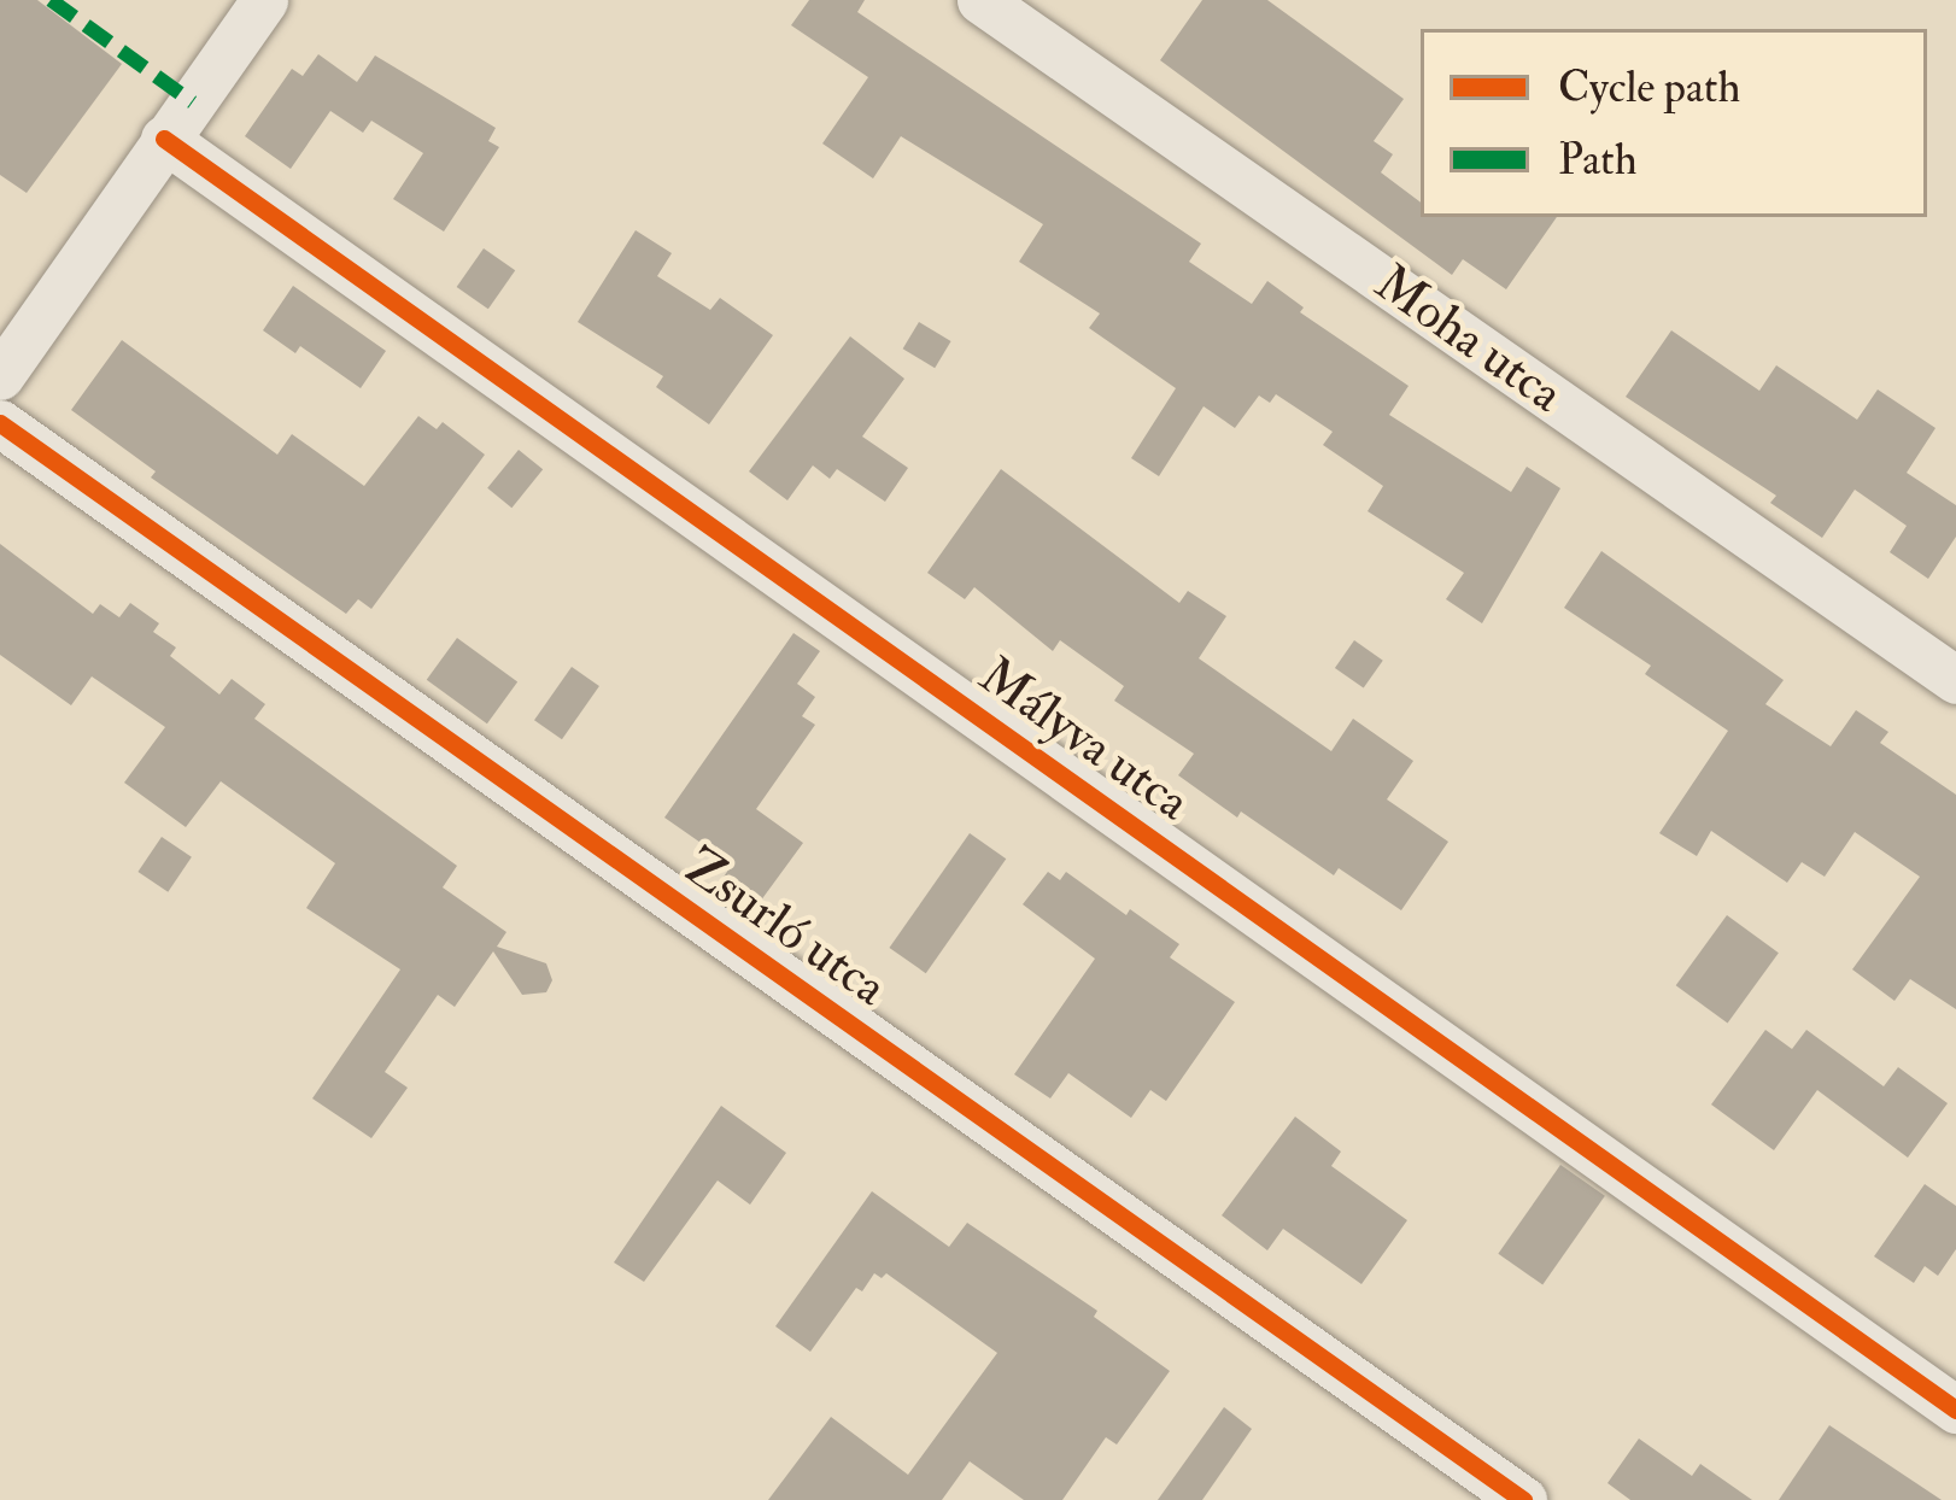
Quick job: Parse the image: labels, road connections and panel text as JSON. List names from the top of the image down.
{
  "streets": {
    "street": ["Moha utca", "Mályva utca", "Zsurló utca"]
  },
  "legend": ["Cycle path", "Path"]
}
